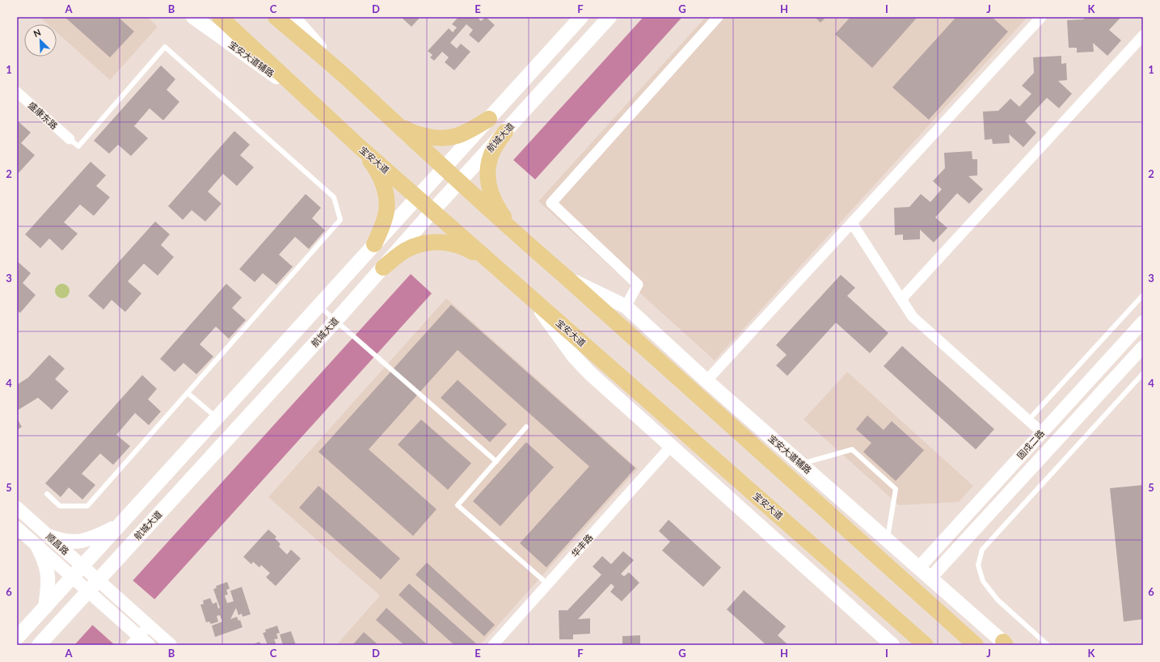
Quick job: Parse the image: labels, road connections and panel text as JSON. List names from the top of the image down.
{
  "streets": {
    "main road": ["宝安大道辅路", "航城大道", "宝安大道"],
    "street": [
      "盛康东路",
      "固戍二路",
      "顺昌路",
      "华丰路"
    ]
  },
  "crossings": [
    ["宝安大道辅路", "宝安大道"],
    ["宝安大道辅路", "固戍二路"],
    ["航城大道", "宝安大道"],
    ["航城大道", "顺昌路"]
  ],
  "north": "top left",
  "grid": {
    "columns": [
      "A",
      "B",
      "C",
      "D",
      "E",
      "F",
      "G",
      "H",
      "I",
      "J",
      "K"
    ],
    "rows": [
      "1",
      "2",
      "3",
      "4",
      "5",
      "6"
    ]
  }
}
